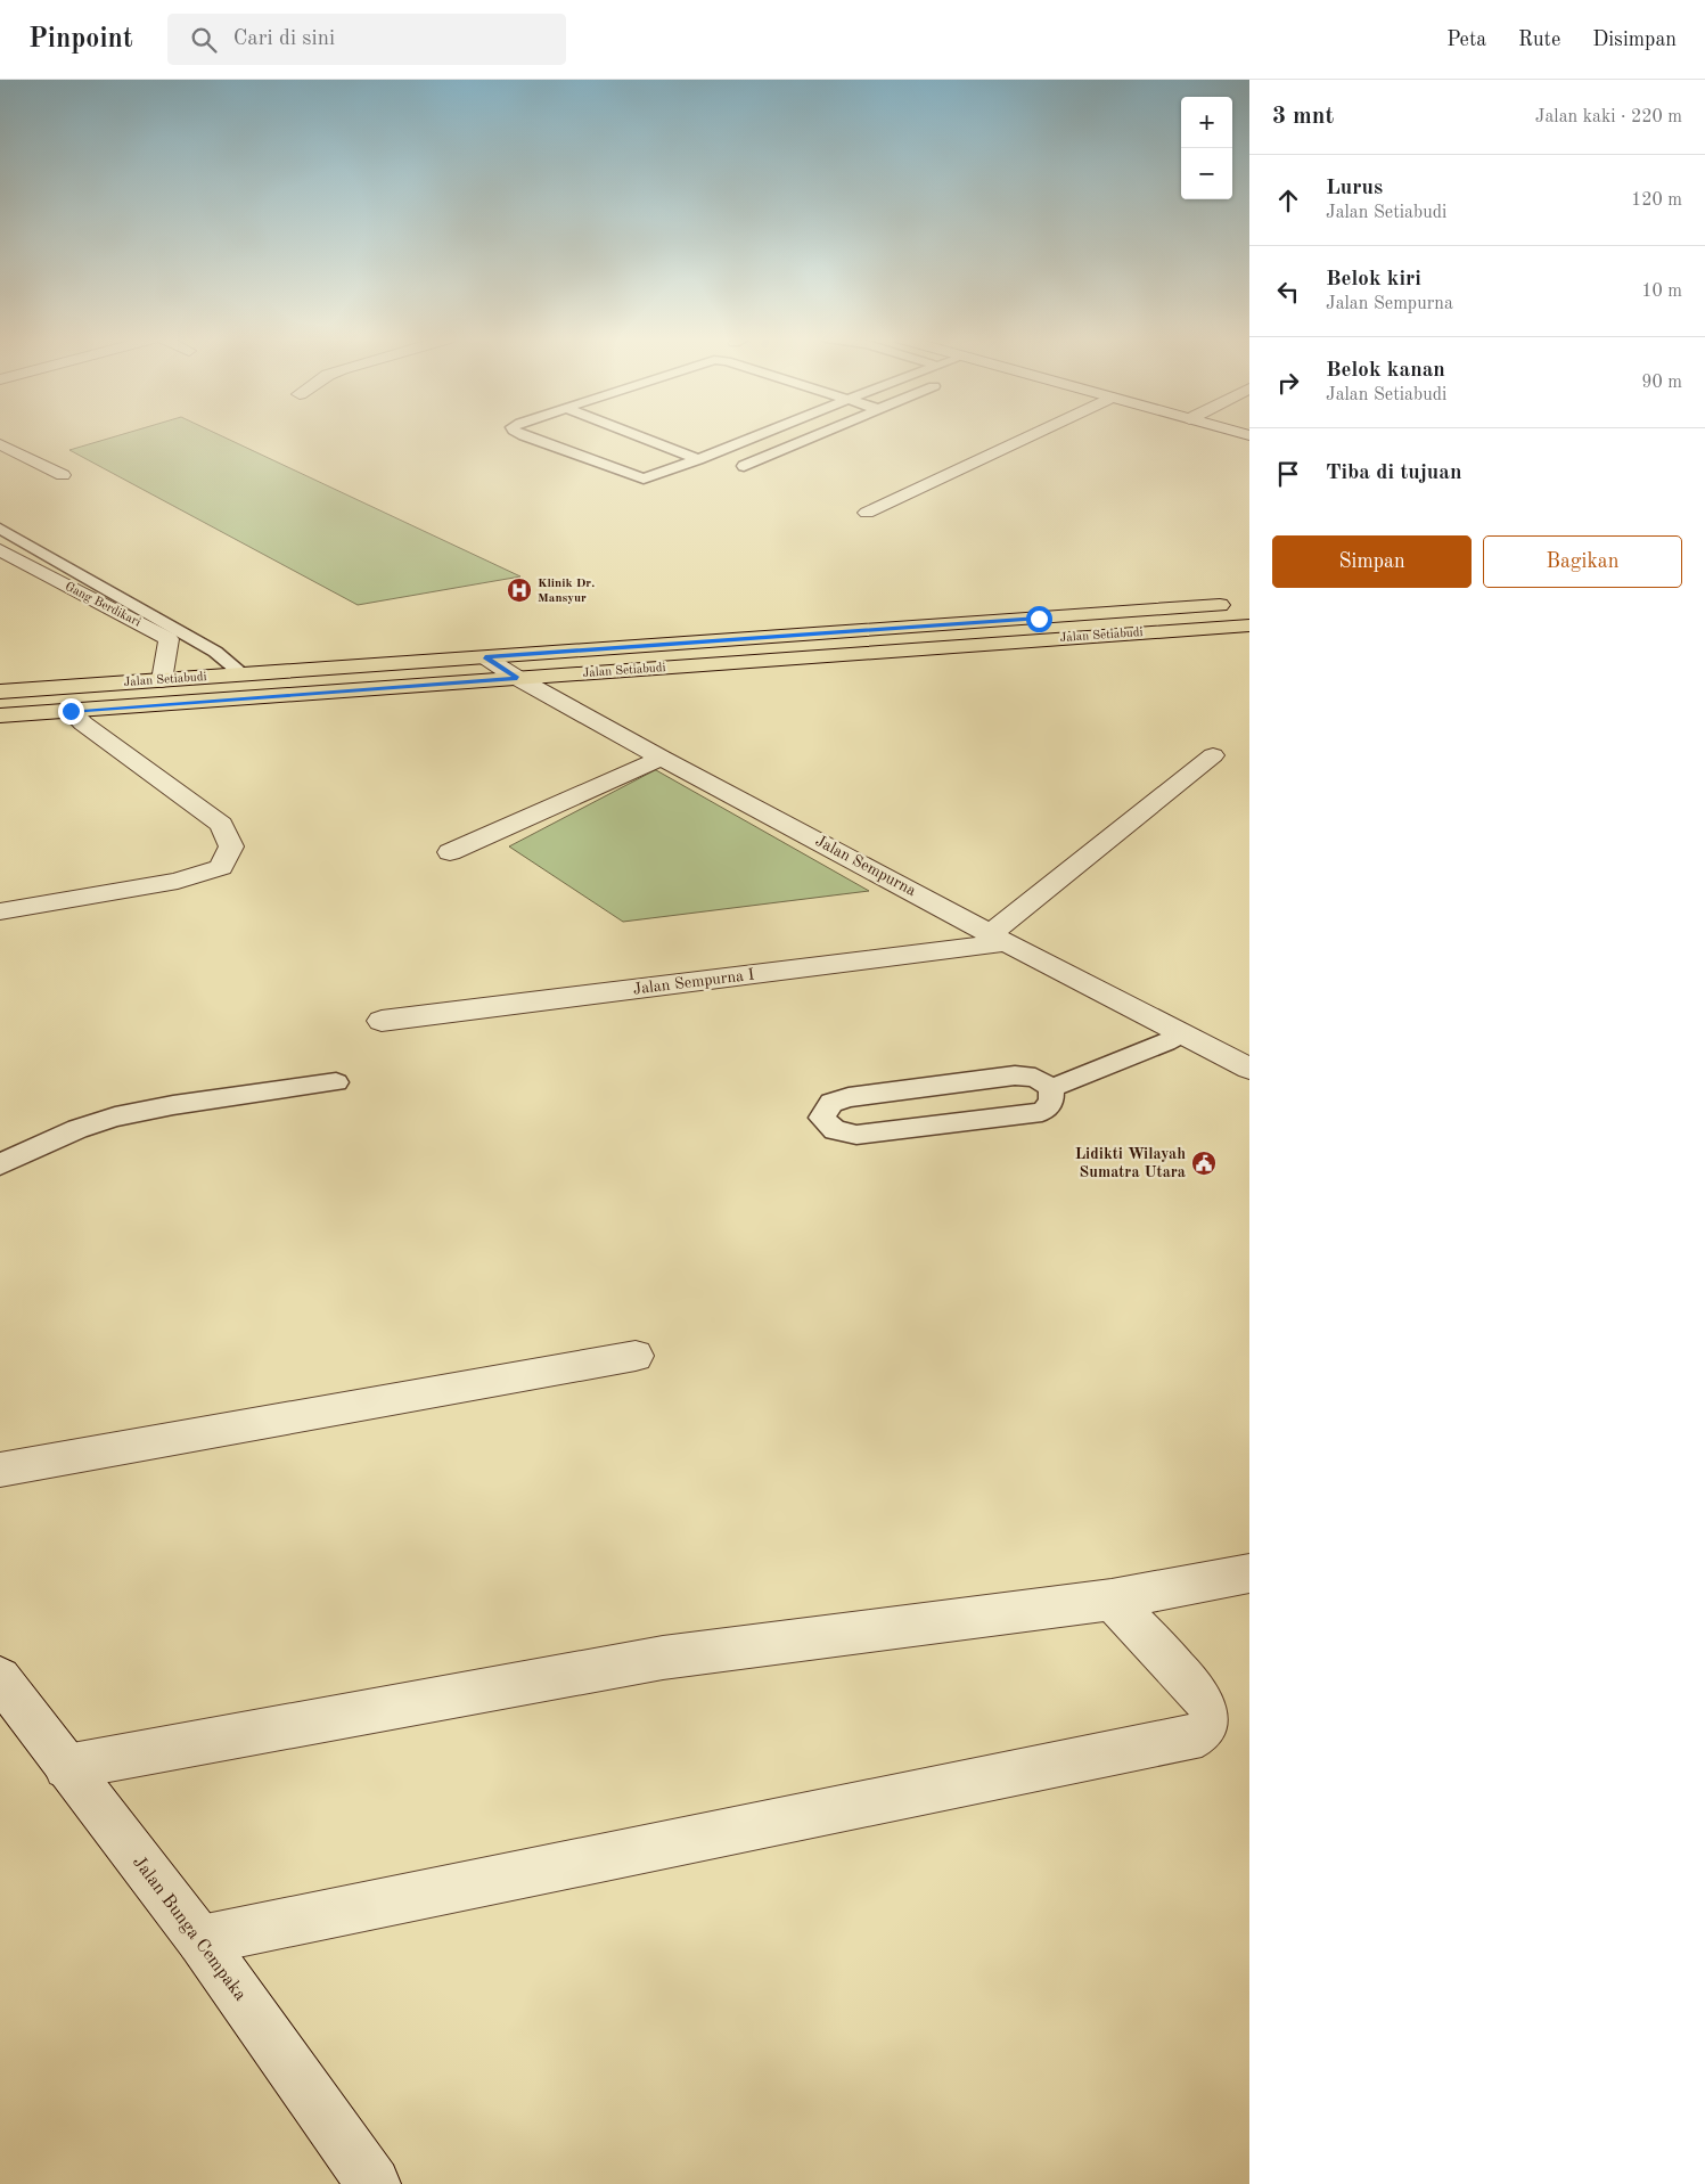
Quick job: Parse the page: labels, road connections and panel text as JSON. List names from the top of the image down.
{
  "streets": {
    "main road": ["Jalan Setiabudi"],
    "street": [
      "Gang Berdikari",
      "Jalan Sempurna",
      "Jalan Sempurna I",
      "Jalan Bunga Cempaka"
    ]
  },
  "crossings": [
    ["Gang Berdikari", "Jalan Setiabudi"],
    ["Jalan Setiabudi", "Jalan Sempurna"],
    ["Jalan Sempurna", "Jalan Sempurna I"]
  ],
  "places": {
    "hospital": ["Klinik Dr. Mansyur"],
    "public building": ["Lidikti Wilayah Sumatra Utara"]
  },
  "page": {
    "header": "Pinpoint",
    "search": "Cari di sini",
    "nav": ["Peta", "Rute", "Disimpan"],
    "heading": ["3 mnt", "Jalan kaki · 220 m"],
    "map_buttons": ["+", "−"],
    "list": [
      ["Lurus", "Jalan Setiabudi", "120 m"],
      ["Belok kiri", "Jalan Sempurna", "10 m"],
      ["Belok kanan", "Jalan Setiabudi", "90 m"],
      "Tiba di tujuan"
    ],
    "buttons": ["Simpan", "Bagikan"]
  }
}
